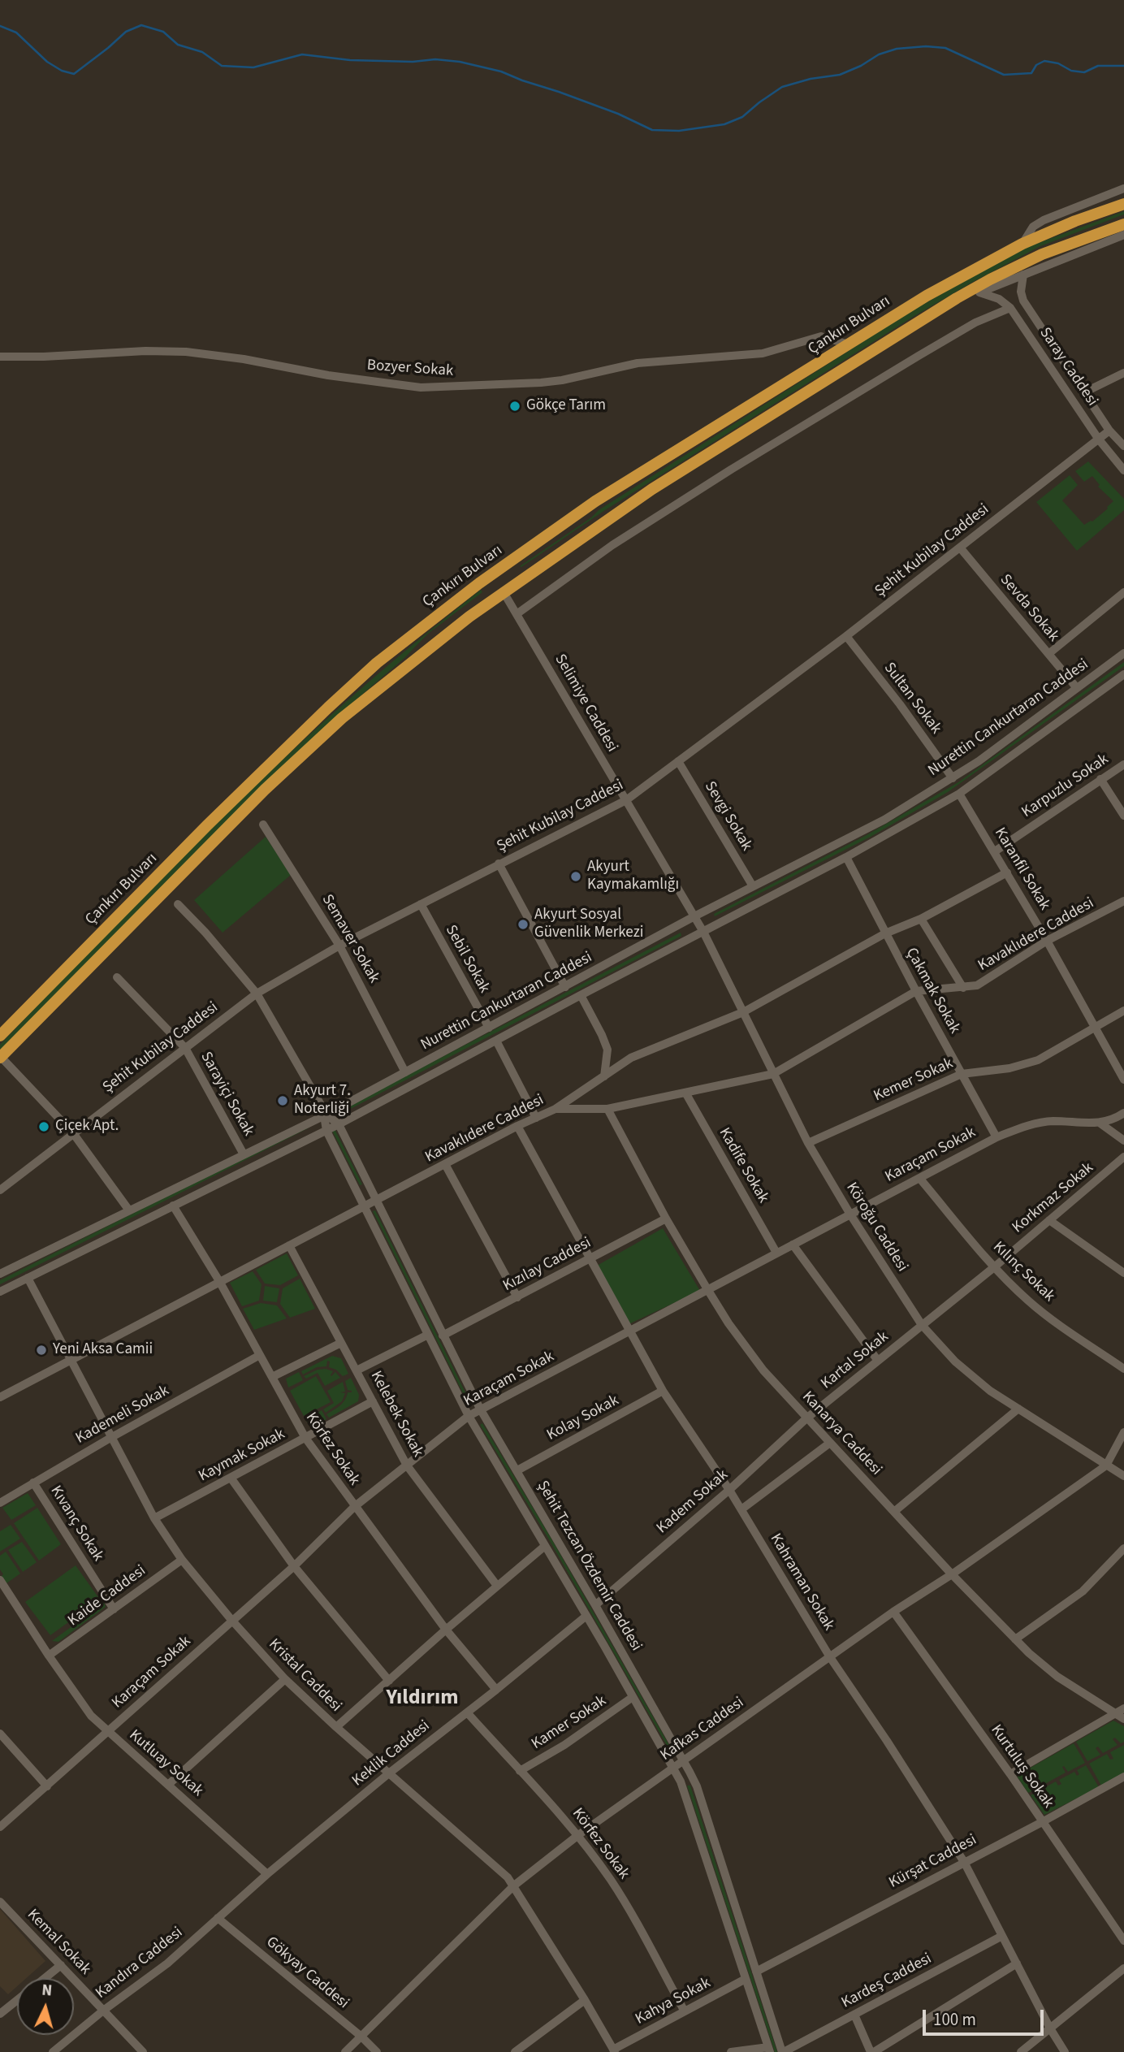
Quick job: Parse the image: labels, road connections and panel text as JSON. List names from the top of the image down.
{
  "streets": {
    "highway": ["Çankırı Bulvarı"],
    "street": [
      "Saray Caddesi",
      "Bozyer Sokak",
      "Şehit Kubilay Caddesi",
      "Sevda Sokak",
      "Sultan Sokak",
      "Selimiye Caddesi",
      "Nurettin Cankurtaran Caddesi",
      "Karpuzlu Sokak",
      "Sevgi Sokak",
      "Karanfil Sokak",
      "Kavaklıdere Caddesi",
      "Semaver Sokak",
      "Sebil Sokak",
      "Çakmak Sokak",
      "Kemer Sokak",
      "Sarayiçi Sokak",
      "Karaçam Sokak",
      "Kadife Sokak",
      "Korkmaz Sokak",
      "Köroğu Caddesi",
      "Kızılay Caddesi",
      "Kılınç Sokak",
      "Kartal Sokak",
      "Kelebek Sokak",
      "Kademeli Sokak",
      "Kolay Sokak",
      "Kanarya Caddesi",
      "Körfez Sokak",
      "Kaymak Sokak",
      "Kadem Sokak",
      "Kıvanç Sokak",
      "Şehit Tezcan Özdemir Caddesi",
      "Kahraman Sokak",
      "Kaide Caddesi",
      "Kristal Caddesi",
      "Kamer Sokak",
      "Kafkas Caddesi",
      "Keklik Caddesi",
      "Kutluay Sokak",
      "Kurtuluş Sokak",
      "Kürşat Caddesi",
      "Kemal Sokak",
      "Kandıra Caddesi",
      "Gökyay Caddesi",
      "Kardeş Caddesi",
      "Kahya Sokak"
    ]
  },
  "crossings": [
    ["Çankırı Bulvarı", "Saray Caddesi"],
    ["Çankırı Bulvarı", "Bozyer Sokak"],
    ["Çankırı Bulvarı", "Selimiye Caddesi"],
    ["Saray Caddesi", "Şehit Kubilay Caddesi"],
    ["Şehit Kubilay Caddesi", "Sevda Sokak"],
    ["Şehit Kubilay Caddesi", "Sultan Sokak"],
    ["Şehit Kubilay Caddesi", "Selimiye Caddesi"],
    ["Şehit Kubilay Caddesi", "Sevgi Sokak"],
    ["Şehit Kubilay Caddesi", "Semaver Sokak"],
    ["Şehit Kubilay Caddesi", "Sebil Sokak"],
    ["Şehit Kubilay Caddesi", "Sarayiçi Sokak"],
    ["Sevda Sokak", "Nurettin Cankurtaran Caddesi"],
    ["Sultan Sokak", "Nurettin Cankurtaran Caddesi"],
    ["Selimiye Caddesi", "Nurettin Cankurtaran Caddesi"],
    ["Selimiye Caddesi", "Köroğu Caddesi"],
    ["Nurettin Cankurtaran Caddesi", "Sevgi Sokak"],
    ["Nurettin Cankurtaran Caddesi", "Karanfil Sokak"],
    ["Nurettin Cankurtaran Caddesi", "Semaver Sokak"],
    ["Nurettin Cankurtaran Caddesi", "Sebil Sokak"],
    ["Nurettin Cankurtaran Caddesi", "Çakmak Sokak"],
    ["Nurettin Cankurtaran Caddesi", "Sarayiçi Sokak"],
    ["Nurettin Cankurtaran Caddesi", "Köroğu Caddesi"],
    ["Nurettin Cankurtaran Caddesi", "Körfez Sokak"],
    ["Nurettin Cankurtaran Caddesi", "Şehit Tezcan Özdemir Caddesi"],
    ["Nurettin Cankurtaran Caddesi", "Kristal Caddesi"],
    ["Karpuzlu Sokak", "Karanfil Sokak"],
    ["Karanfil Sokak", "Kavaklıdere Caddesi"],
    ["Karanfil Sokak", "Kemer Sokak"],
    ["Kavaklıdere Caddesi", "Çakmak Sokak"],
    ["Kavaklıdere Caddesi", "Kadife Sokak"],
    ["Kavaklıdere Caddesi", "Köroğu Caddesi"],
    ["Kavaklıdere Caddesi", "Kelebek Sokak"],
    ["Kavaklıdere Caddesi", "Kanarya Caddesi"],
    ["Kavaklıdere Caddesi", "Körfez Sokak"],
    ["Kavaklıdere Caddesi", "Şehit Tezcan Özdemir Caddesi"],
    ["Kavaklıdere Caddesi", "Kahraman Sokak"],
    ["Kavaklıdere Caddesi", "Kristal Caddesi"],
    ["Çakmak Sokak", "Kemer Sokak"],
    ["Çakmak Sokak", "Karaçam Sokak"],
    ["Kemer Sokak", "Köroğu Caddesi"],
    ["Karaçam Sokak", "Kadife Sokak"],
    ["Karaçam Sokak", "Köroğu Caddesi"],
    ["Karaçam Sokak", "Kılınç Sokak"],
    ["Karaçam Sokak", "Kelebek Sokak"],
    ["Karaçam Sokak", "Kanarya Caddesi"],
    ["Karaçam Sokak", "Körfez Sokak"],
    ["Karaçam Sokak", "Şehit Tezcan Özdemir Caddesi"],
    ["Karaçam Sokak", "Kahraman Sokak"],
    ["Karaçam Sokak", "Kristal Caddesi"],
    ["Karaçam Sokak", "Kutluay Sokak"],
    ["Korkmaz Sokak", "Köroğu Caddesi"],
    ["Korkmaz Sokak", "Kılınç Sokak"],
    ["Korkmaz Sokak", "Kartal Sokak"],
    ["Köroğu Caddesi", "Kartal Sokak"],
    ["Köroğu Caddesi", "Kafkas Caddesi"],
    ["Kızılay Caddesi", "Kanarya Caddesi"],
    ["Kızılay Caddesi", "Şehit Tezcan Özdemir Caddesi"],
    ["Kızılay Caddesi", "Kahraman Sokak"],
    ["Kartal Sokak", "Kanarya Caddesi"],
    ["Kartal Sokak", "Kadem Sokak"],
    ["Kelebek Sokak", "Kaymak Sokak"],
    ["Kademeli Sokak", "Körfez Sokak"],
    ["Kademeli Sokak", "Kıvanç Sokak"],
    ["Kademeli Sokak", "Kristal Caddesi"],
    ["Kolay Sokak", "Şehit Tezcan Özdemir Caddesi"],
    ["Kolay Sokak", "Kahraman Sokak"],
    ["Kanarya Caddesi", "Kadem Sokak"],
    ["Kanarya Caddesi", "Kafkas Caddesi"],
    ["Körfez Sokak", "Kaymak Sokak"],
    ["Körfez Sokak", "Kamer Sokak"],
    ["Körfez Sokak", "Kafkas Caddesi"],
    ["Körfez Sokak", "Keklik Caddesi"],
    ["Körfez Sokak", "Kahya Sokak"],
    ["Kaymak Sokak", "Kristal Caddesi"],
    ["Kadem Sokak", "Şehit Tezcan Özdemir Caddesi"],
    ["Kadem Sokak", "Kahraman Sokak"],
    ["Kıvanç Sokak", "Kaide Caddesi"],
    ["Şehit Tezcan Özdemir Caddesi", "Kamer Sokak"],
    ["Şehit Tezcan Özdemir Caddesi", "Kafkas Caddesi"],
    ["Şehit Tezcan Özdemir Caddesi", "Keklik Caddesi"],
    ["Şehit Tezcan Özdemir Caddesi", "Kürşat Caddesi"],
    ["Şehit Tezcan Özdemir Caddesi", "Kardeş Caddesi"],
    ["Şehit Tezcan Özdemir Caddesi", "Kahya Sokak"],
    ["Kahraman Sokak", "Kafkas Caddesi"],
    ["Kahraman Sokak", "Kürşat Caddesi"],
    ["Kahraman Sokak", "Kardeş Caddesi"],
    ["Kaide Caddesi", "Kristal Caddesi"],
    ["Kaide Caddesi", "Kutluay Sokak"],
    ["Kristal Caddesi", "Kafkas Caddesi"],
    ["Kristal Caddesi", "Keklik Caddesi"],
    ["Kristal Caddesi", "Kahya Sokak"],
    ["Kafkas Caddesi", "Kurtuluş Sokak"],
    ["Kafkas Caddesi", "Gökyay Caddesi"],
    ["Keklik Caddesi", "Kutluay Sokak"],
    ["Keklik Caddesi", "Kandıra Caddesi"],
    ["Keklik Caddesi", "Gökyay Caddesi"],
    ["Kurtuluş Sokak", "Kürşat Caddesi"],
    ["Kemal Sokak", "Kandıra Caddesi"],
    ["Kandıra Caddesi", "Gökyay Caddesi"]
  ],
  "districts": ["Yıldırım"],
  "places": [
    "Gökçe Tarım",
    "Akyurt Kaymakamlığı",
    "Akyurt Sosyal Güvenlik Merkezi",
    "Akyurt 7. Noterliği",
    "Çiçek Apt.",
    "Yeni Aksa Camii"
  ],
  "scale_bar": "100 m",
  "north": "top"
}
